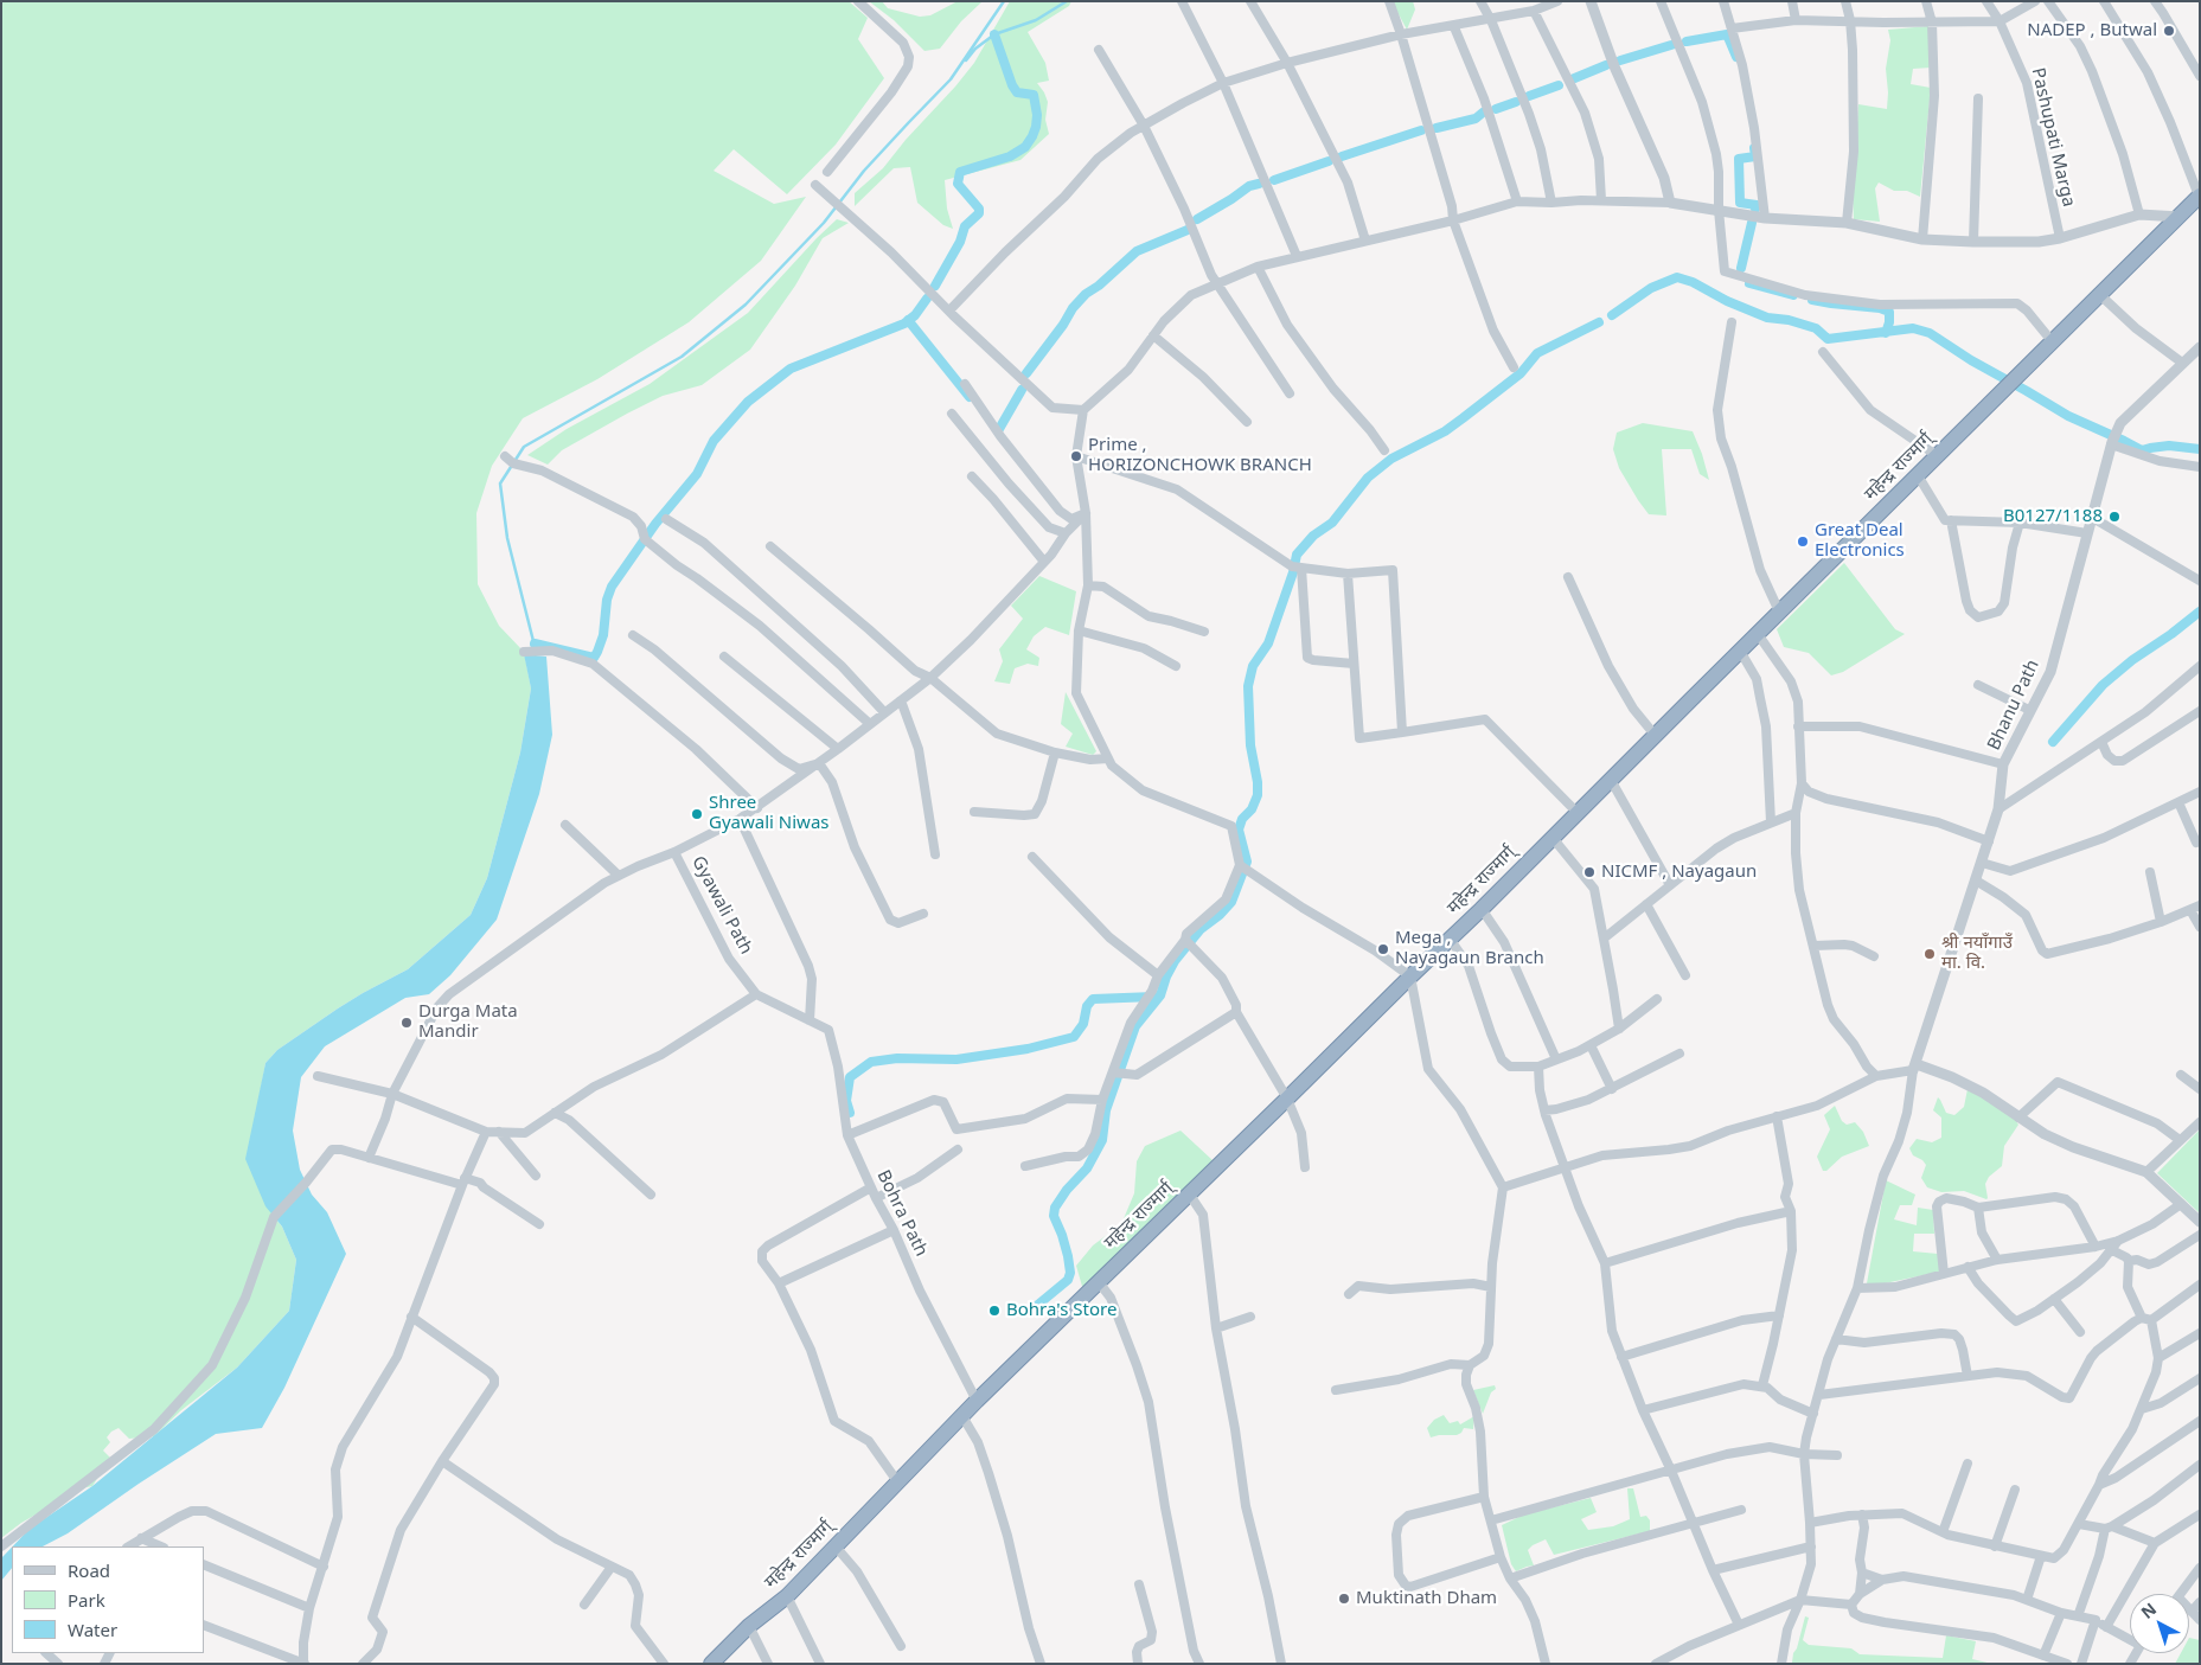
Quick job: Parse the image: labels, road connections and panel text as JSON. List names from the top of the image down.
{
  "streets": {
    "highway": ["महेन्द्र राज्मार्ग्"],
    "street": [
      "Pashupati Marga",
      "Bhanu Path",
      "Gyawali Path",
      "Bohra Path"
    ]
  },
  "crossings": [
    ["महेन्द्र राज्मार्ग्", "Bohra Path"],
    ["Gyawali Path", "Bohra Path"]
  ],
  "places": [
    "NADEP , Butwal",
    "Prime , HORIZONCHOWK BRANCH",
    "B0127/1188",
    "Great Deal Electronics",
    "Shree Gyawali Niwas",
    "NICMF , Nayagaun",
    "Mega , Nayagaun Branch",
    "श्री नयाँगाउँ मा. वि.",
    "Durga Mata Mandir",
    "Bohra's Store",
    "Muktinath Dham"
  ],
  "legend": ["Road", "Park", "Water"],
  "north": "top left"
}
